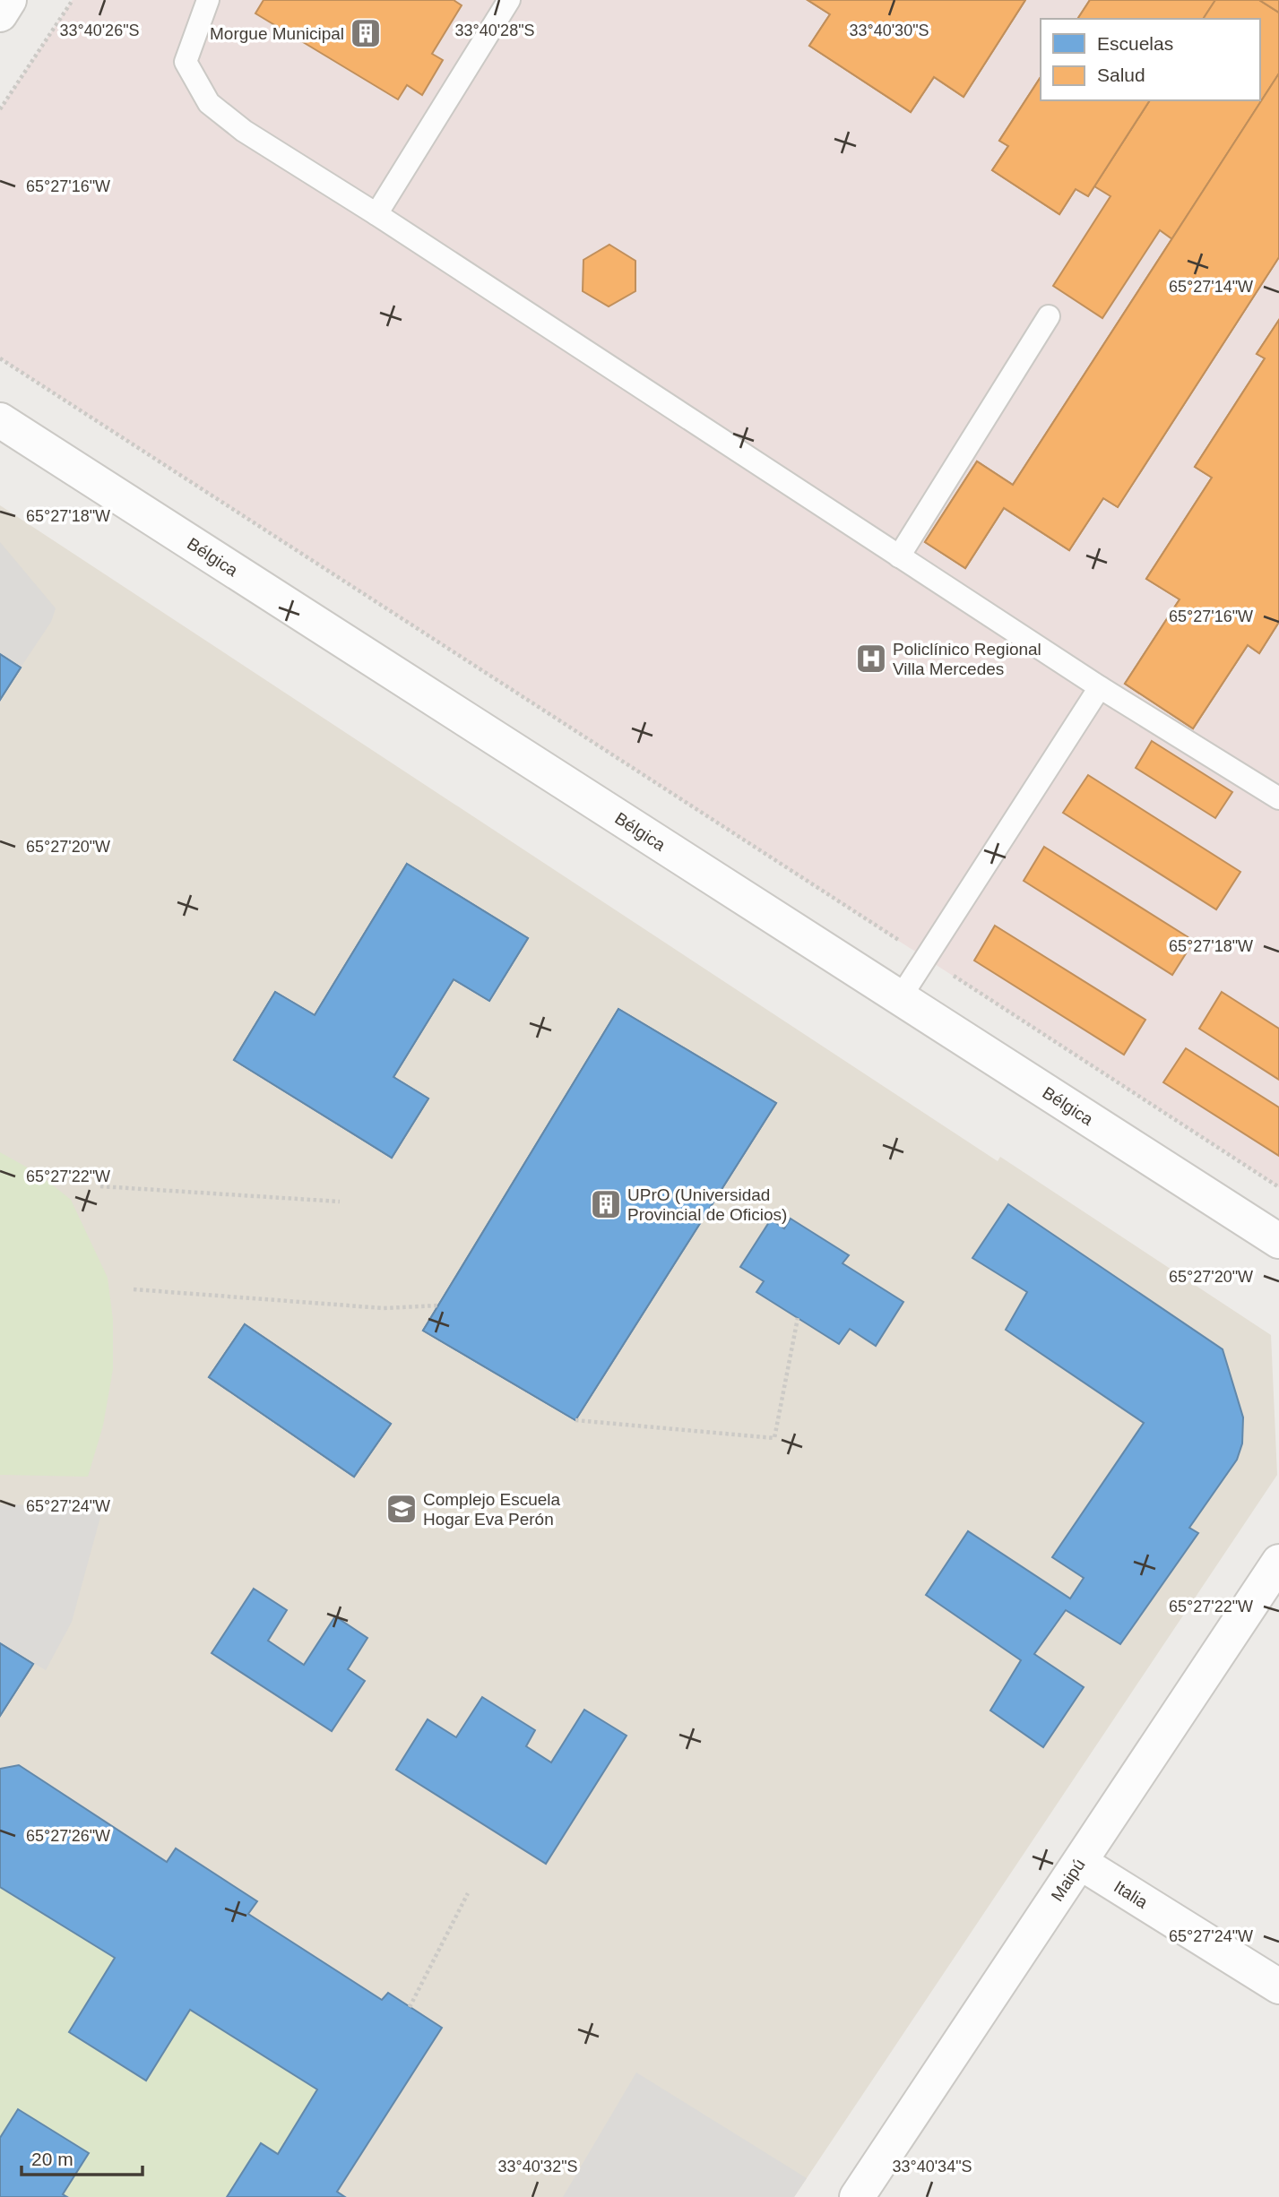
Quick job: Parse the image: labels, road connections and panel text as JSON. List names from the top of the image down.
{
  "streets": {
    "street": ["Bélgica", "Maipú", "Italia"]
  },
  "crossings": [
    ["Maipú", "Italia"]
  ],
  "places": {
    "building": ["Morgue Municipal", "UPrO (Universidad Provincial de Oficios)"],
    "hospital": ["Policlínico Regional Villa Mercedes"],
    "school or university": ["Complejo Escuela Hogar Eva Perón"]
  },
  "legend": ["Escuelas", "Salud"],
  "scale_bar": "20 m",
  "coordinates": [
    "33°40'26\"S",
    "33°40'28\"S",
    "33°40'30\"S",
    "65°27'16\"W",
    "65°27'14\"W",
    "65°27'18\"W",
    "65°27'20\"W",
    "65°27'22\"W",
    "65°27'24\"W",
    "65°27'26\"W",
    "33°40'32\"S",
    "33°40'34\"S"
  ]
}
